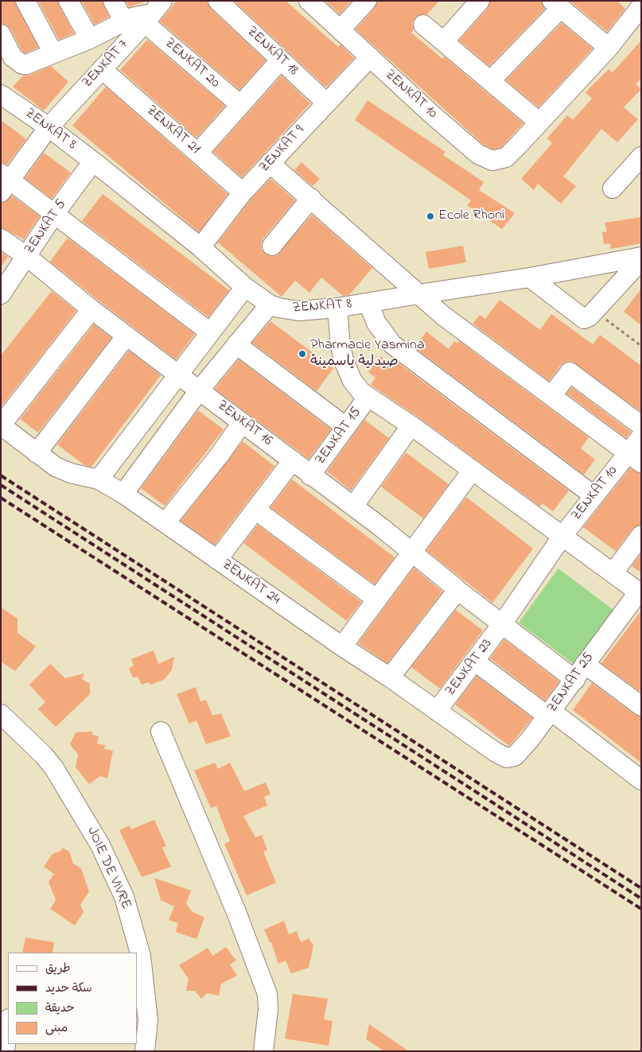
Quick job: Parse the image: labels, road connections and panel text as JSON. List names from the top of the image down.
{
  "streets": {
    "street": [
      "ZENKAT 18",
      "ZENKAT 20",
      "ZENKAT 7",
      "ZENKAT 10",
      "ZENKAT 8",
      "ZENKAT 21",
      "ZENKAT 9",
      "ZENKAT 5",
      "ZENKAT 16",
      "ZENKAT 15",
      "ZENKAT 24",
      "ZENKAT 23",
      "ZENKAT 25",
      "JOIE DE VIVRE"
    ]
  },
  "crossings": [
    ["ZENKAT 18", "ZENKAT 9"],
    ["ZENKAT 20", "ZENKAT 7"],
    ["ZENKAT 7", "ZENKAT 8"],
    ["ZENKAT 7", "ZENKAT 21"],
    ["ZENKAT 10", "ZENKAT 9"],
    ["ZENKAT 10", "ZENKAT 16"],
    ["ZENKAT 10", "ZENKAT 23"],
    ["ZENKAT 8", "ZENKAT 9"],
    ["ZENKAT 8", "ZENKAT 5"],
    ["ZENKAT 21", "ZENKAT 9"],
    ["ZENKAT 5", "ZENKAT 16"],
    ["ZENKAT 16", "ZENKAT 15"],
    ["ZENKAT 16", "ZENKAT 23"],
    ["ZENKAT 16", "ZENKAT 25"],
    ["ZENKAT 24", "ZENKAT 23"],
    ["ZENKAT 24", "ZENKAT 25"]
  ],
  "places": ["Ecole Rhoni", "Pharmacie Yasmina صيدلية ياسمينة"],
  "legend": [
    "طريق",
    "سكة حديد",
    "حديقة",
    "مبنى"
  ]
}
